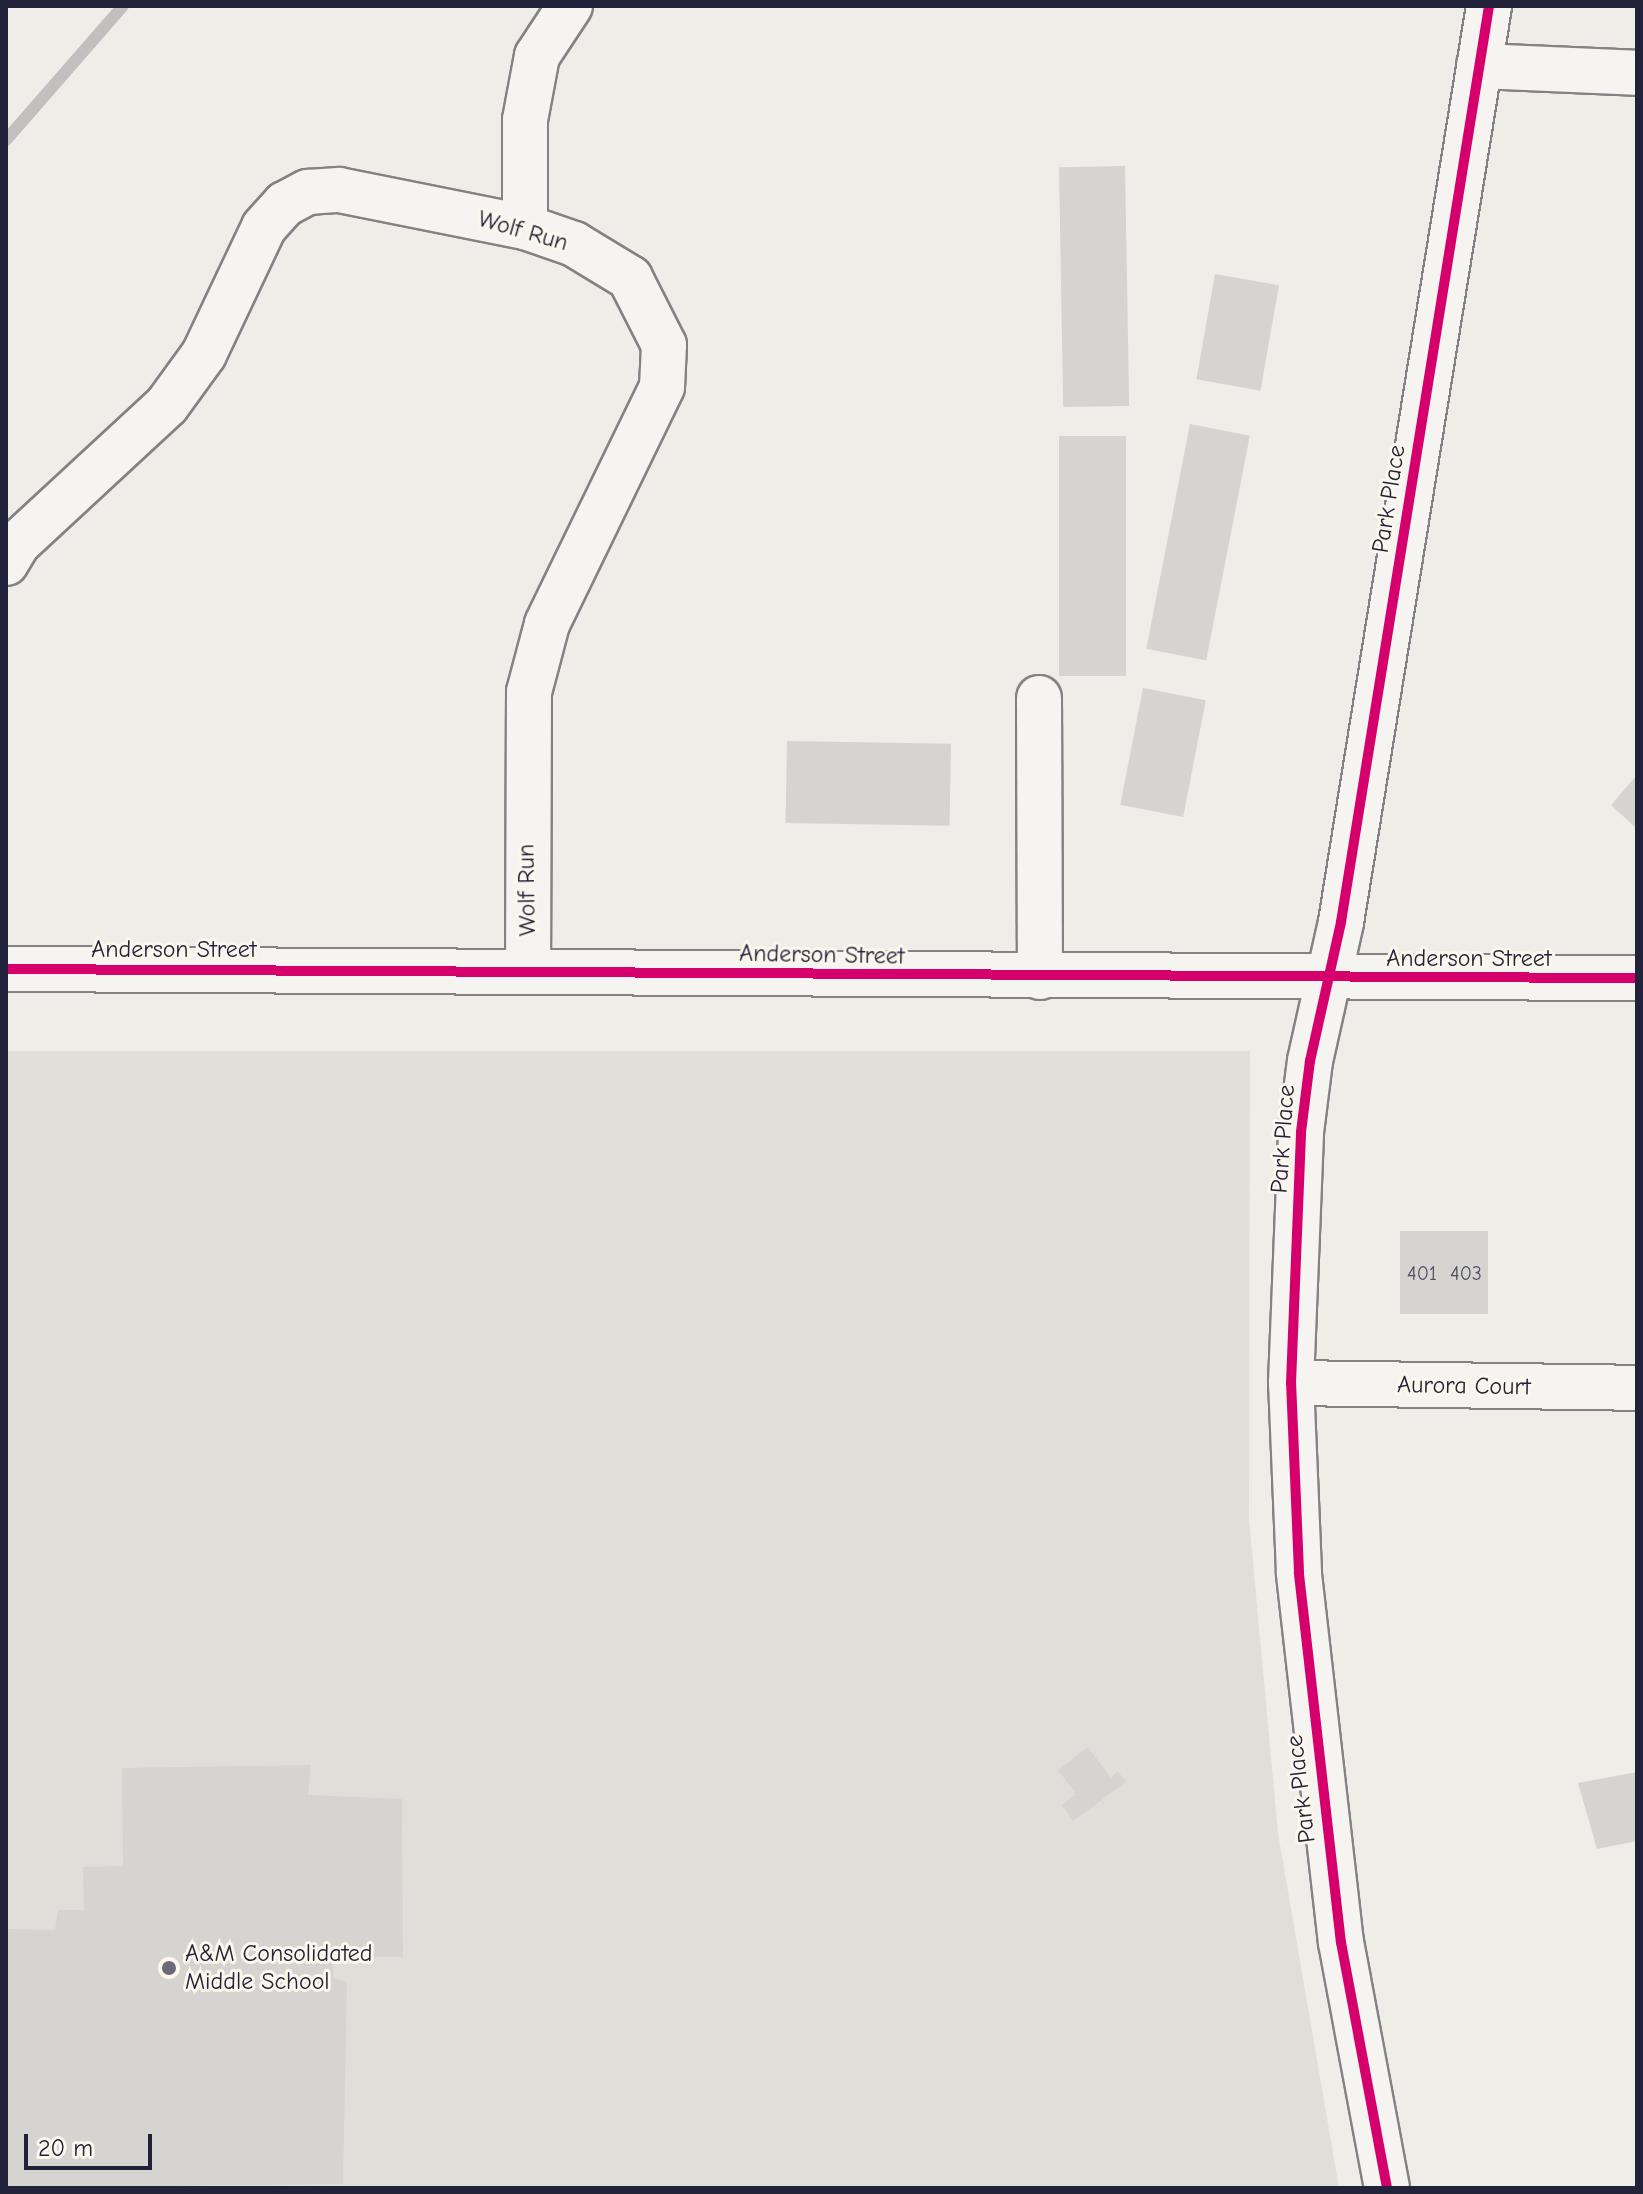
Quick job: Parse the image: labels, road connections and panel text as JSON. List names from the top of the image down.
{
  "streets": {
    "street": [
      "Wolf Run",
      "Park Place",
      "Anderson Street",
      "Aurora Court"
    ]
  },
  "crossings": [
    ["Wolf Run", "Anderson Street"],
    ["Park Place", "Anderson Street"],
    ["Park Place", "Aurora Court"]
  ],
  "places": ["A&M Consolidated Middle School"],
  "house_numbers": ["401", "403"],
  "scale_bar": "20 m"
}
